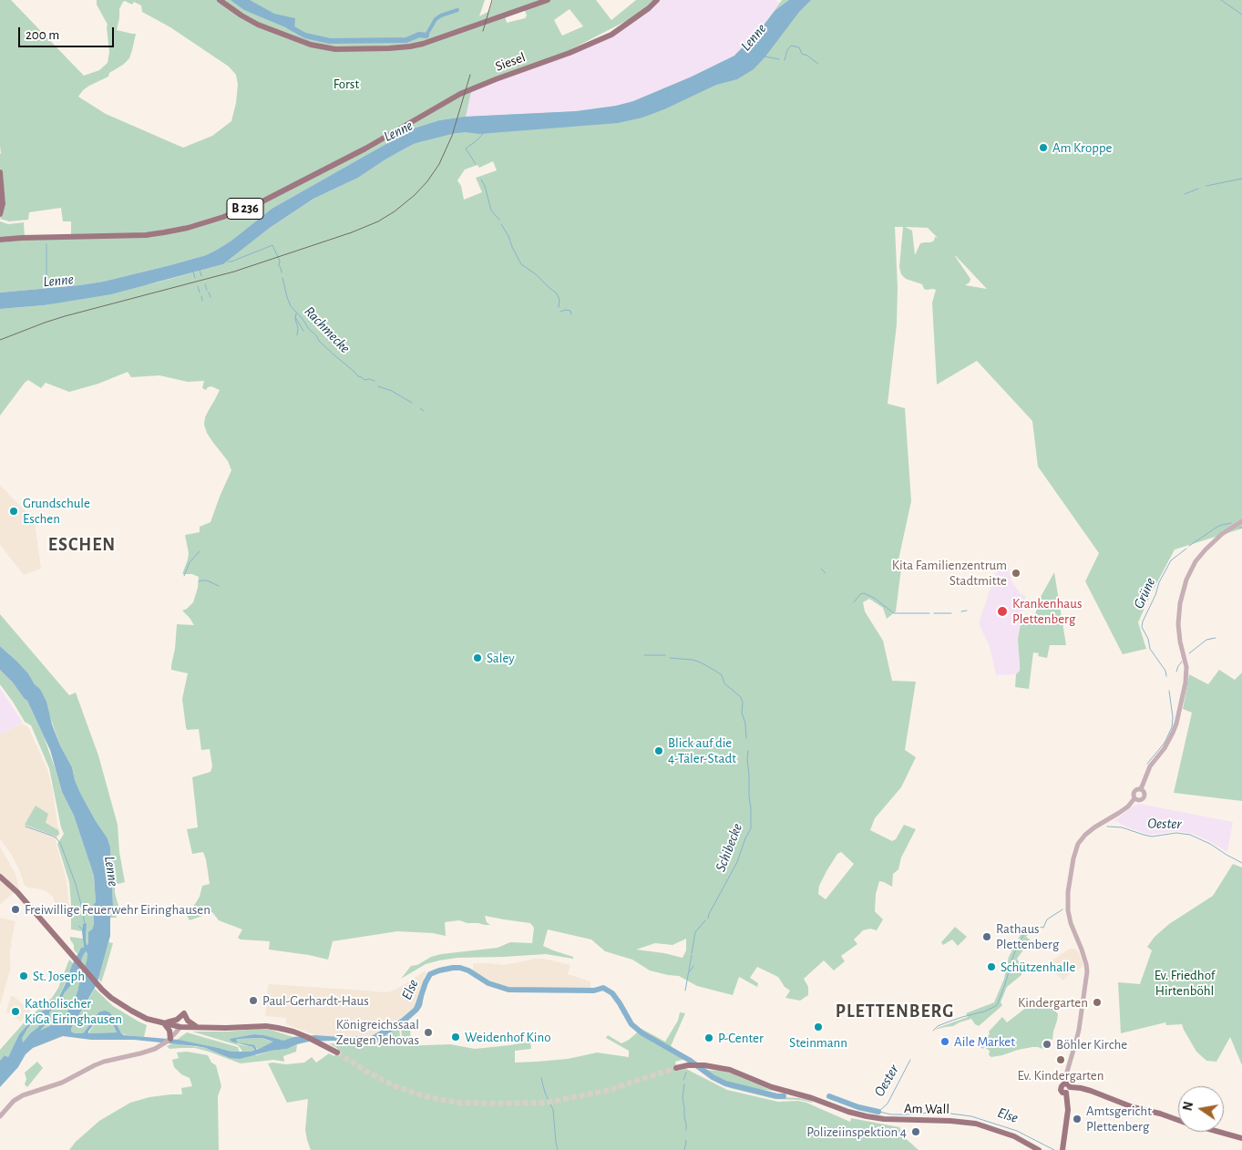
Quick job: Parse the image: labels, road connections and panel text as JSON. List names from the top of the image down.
{
  "streets": {
    "main road": ["Siesel", "B 236", "Am Wall"]
  },
  "districts": ["ESCHEN", "PLETTENBERG"],
  "water": [
    "Lenne",
    "Rachmecke",
    "Grüne",
    "Oester",
    "Schibecke",
    "Else"
  ],
  "parks": ["Forst", "Ev. Friedhof Hirtenböhl"],
  "places": [
    "Am Kroppe",
    "Grundschule Eschen",
    "Kita Familienzentrum Stadtmitte",
    "Krankenhaus Plettenberg",
    "Saley",
    "Blick auf die 4-Täler-Stadt",
    "Freiwillige Feuerwehr Eiringhausen",
    "Rathaus Plettenberg",
    "Schützenhalle",
    "St. Joseph",
    "Paul-Gerhardt-Haus",
    "Kindergarten",
    "Katholischer KiGa Eiringhausen",
    "Steinmann",
    "Königreichssaal Zeugen Jehovas",
    "Weidenhof Kino",
    "P-Center",
    "Aile Market",
    "Böhler Kirche",
    "Ev. Kindergarten",
    "Amtsgericht Plettenberg",
    "Polizeiinspektion 4"
  ],
  "scale_bar": "200 m",
  "north": "left"
}
